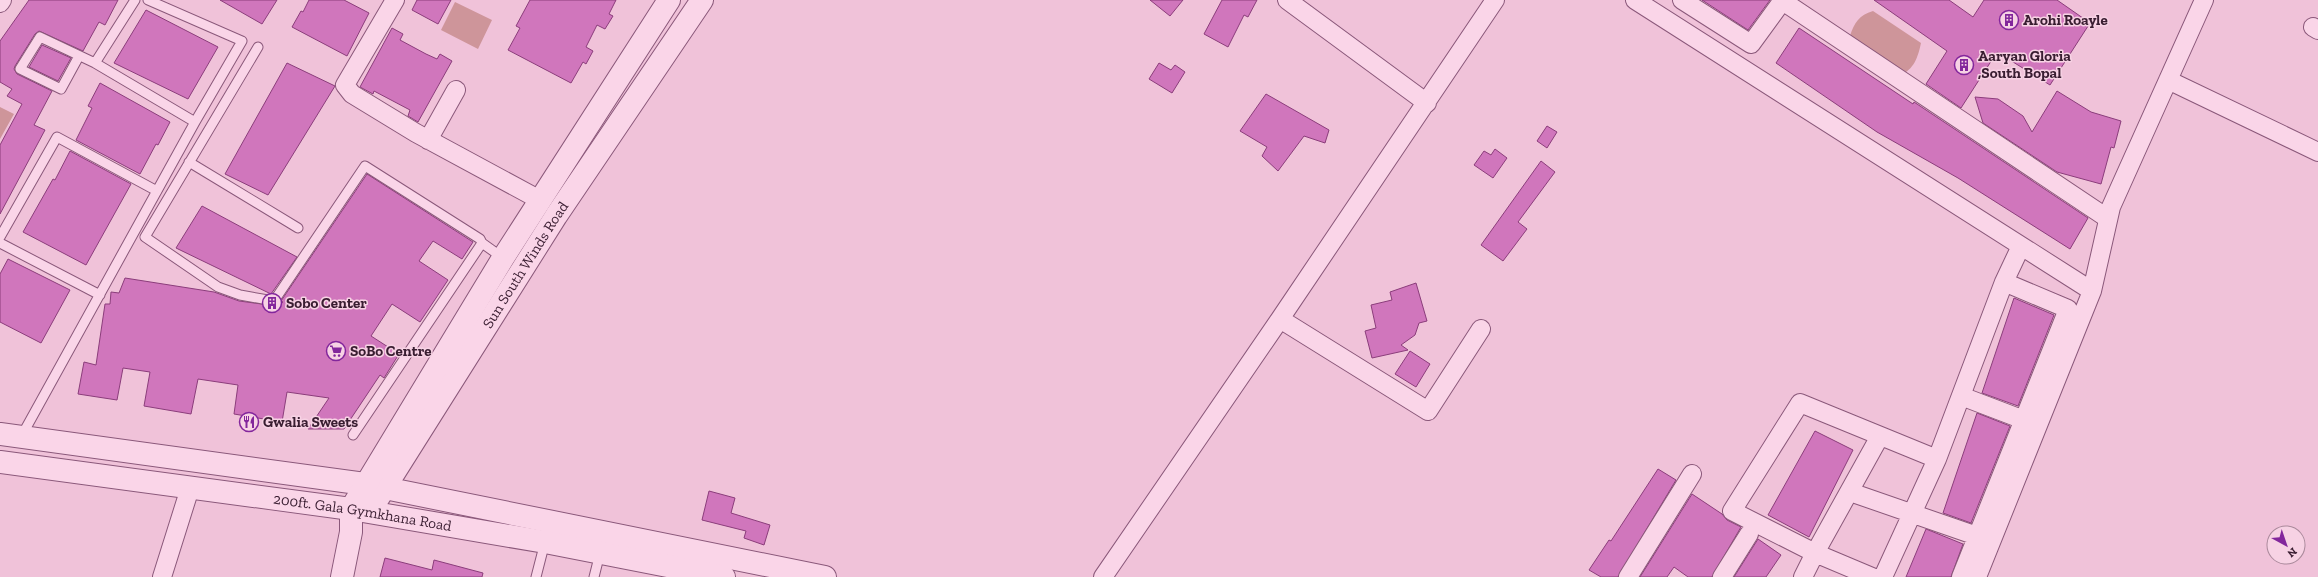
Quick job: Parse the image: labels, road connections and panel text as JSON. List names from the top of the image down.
{
  "streets": {
    "street": ["Sun South Winds Road", "200ft. Gala Gymkhana Road"]
  },
  "crossings": [
    ["Sun South Winds Road", "200ft. Gala Gymkhana Road"]
  ],
  "places": {
    "building": ["Arohi Roayle", "Aaryan Gloria ,South Bopal", "Sobo Center"],
    "supermarket": ["SoBo Centre"],
    "restaurant": ["Gwalia Sweets"]
  },
  "north": "bottom right"
}
